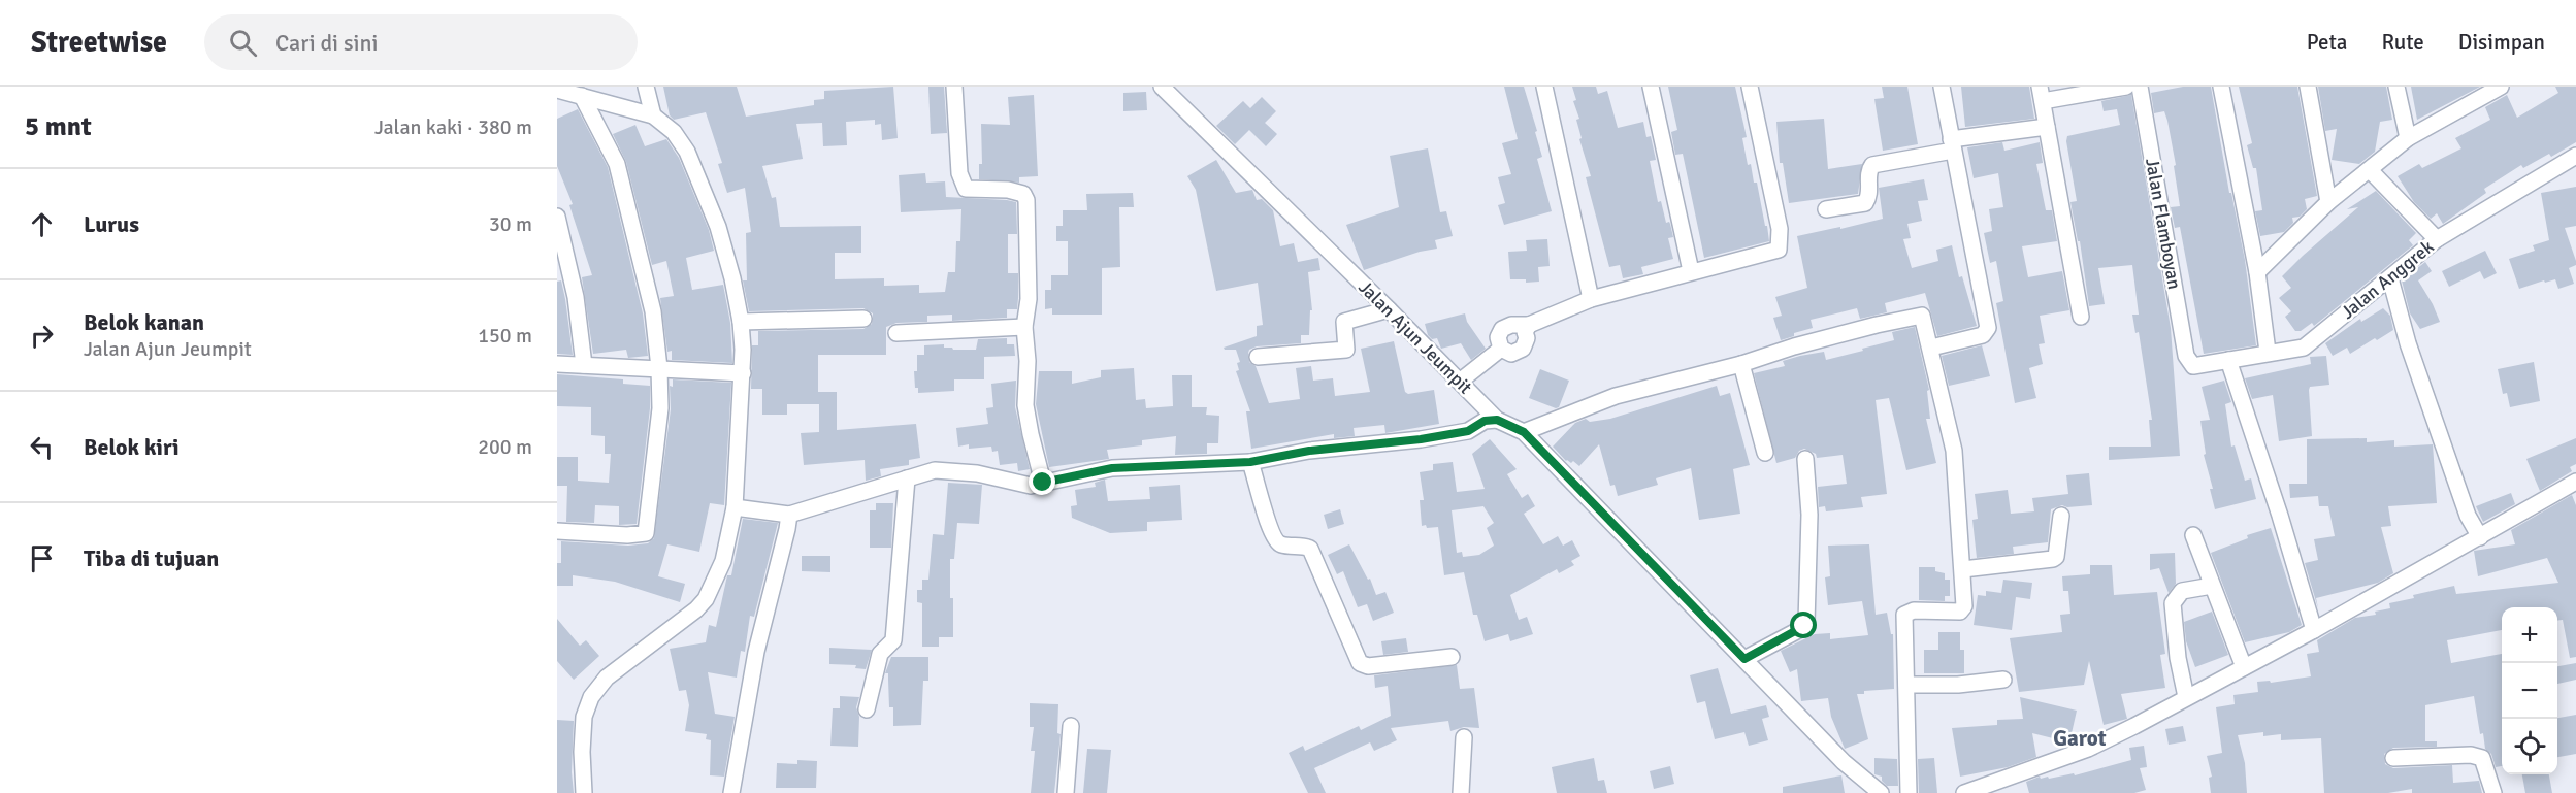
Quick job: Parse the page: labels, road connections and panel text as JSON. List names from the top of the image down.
{
  "streets": {
    "street": ["Jalan Flamboyan", "Jalan Anggrek", "Jalan Ajun Jeumpit"]
  },
  "crossings": [
    ["Jalan Flamboyan", "Jalan Anggrek"]
  ],
  "districts": ["Garot"],
  "page": {
    "header": "Streetwise",
    "search": "Cari di sini",
    "nav": ["Peta", "Rute", "Disimpan"],
    "heading": ["5 mnt", "Jalan kaki · 380 m"],
    "list": [
      ["Lurus", "30 m"],
      ["Belok kanan", "Jalan Ajun Jeumpit", "150 m"],
      ["Belok kiri", "200 m"],
      "Tiba di tujuan"
    ],
    "map_buttons": ["+", "−"]
  }
}
